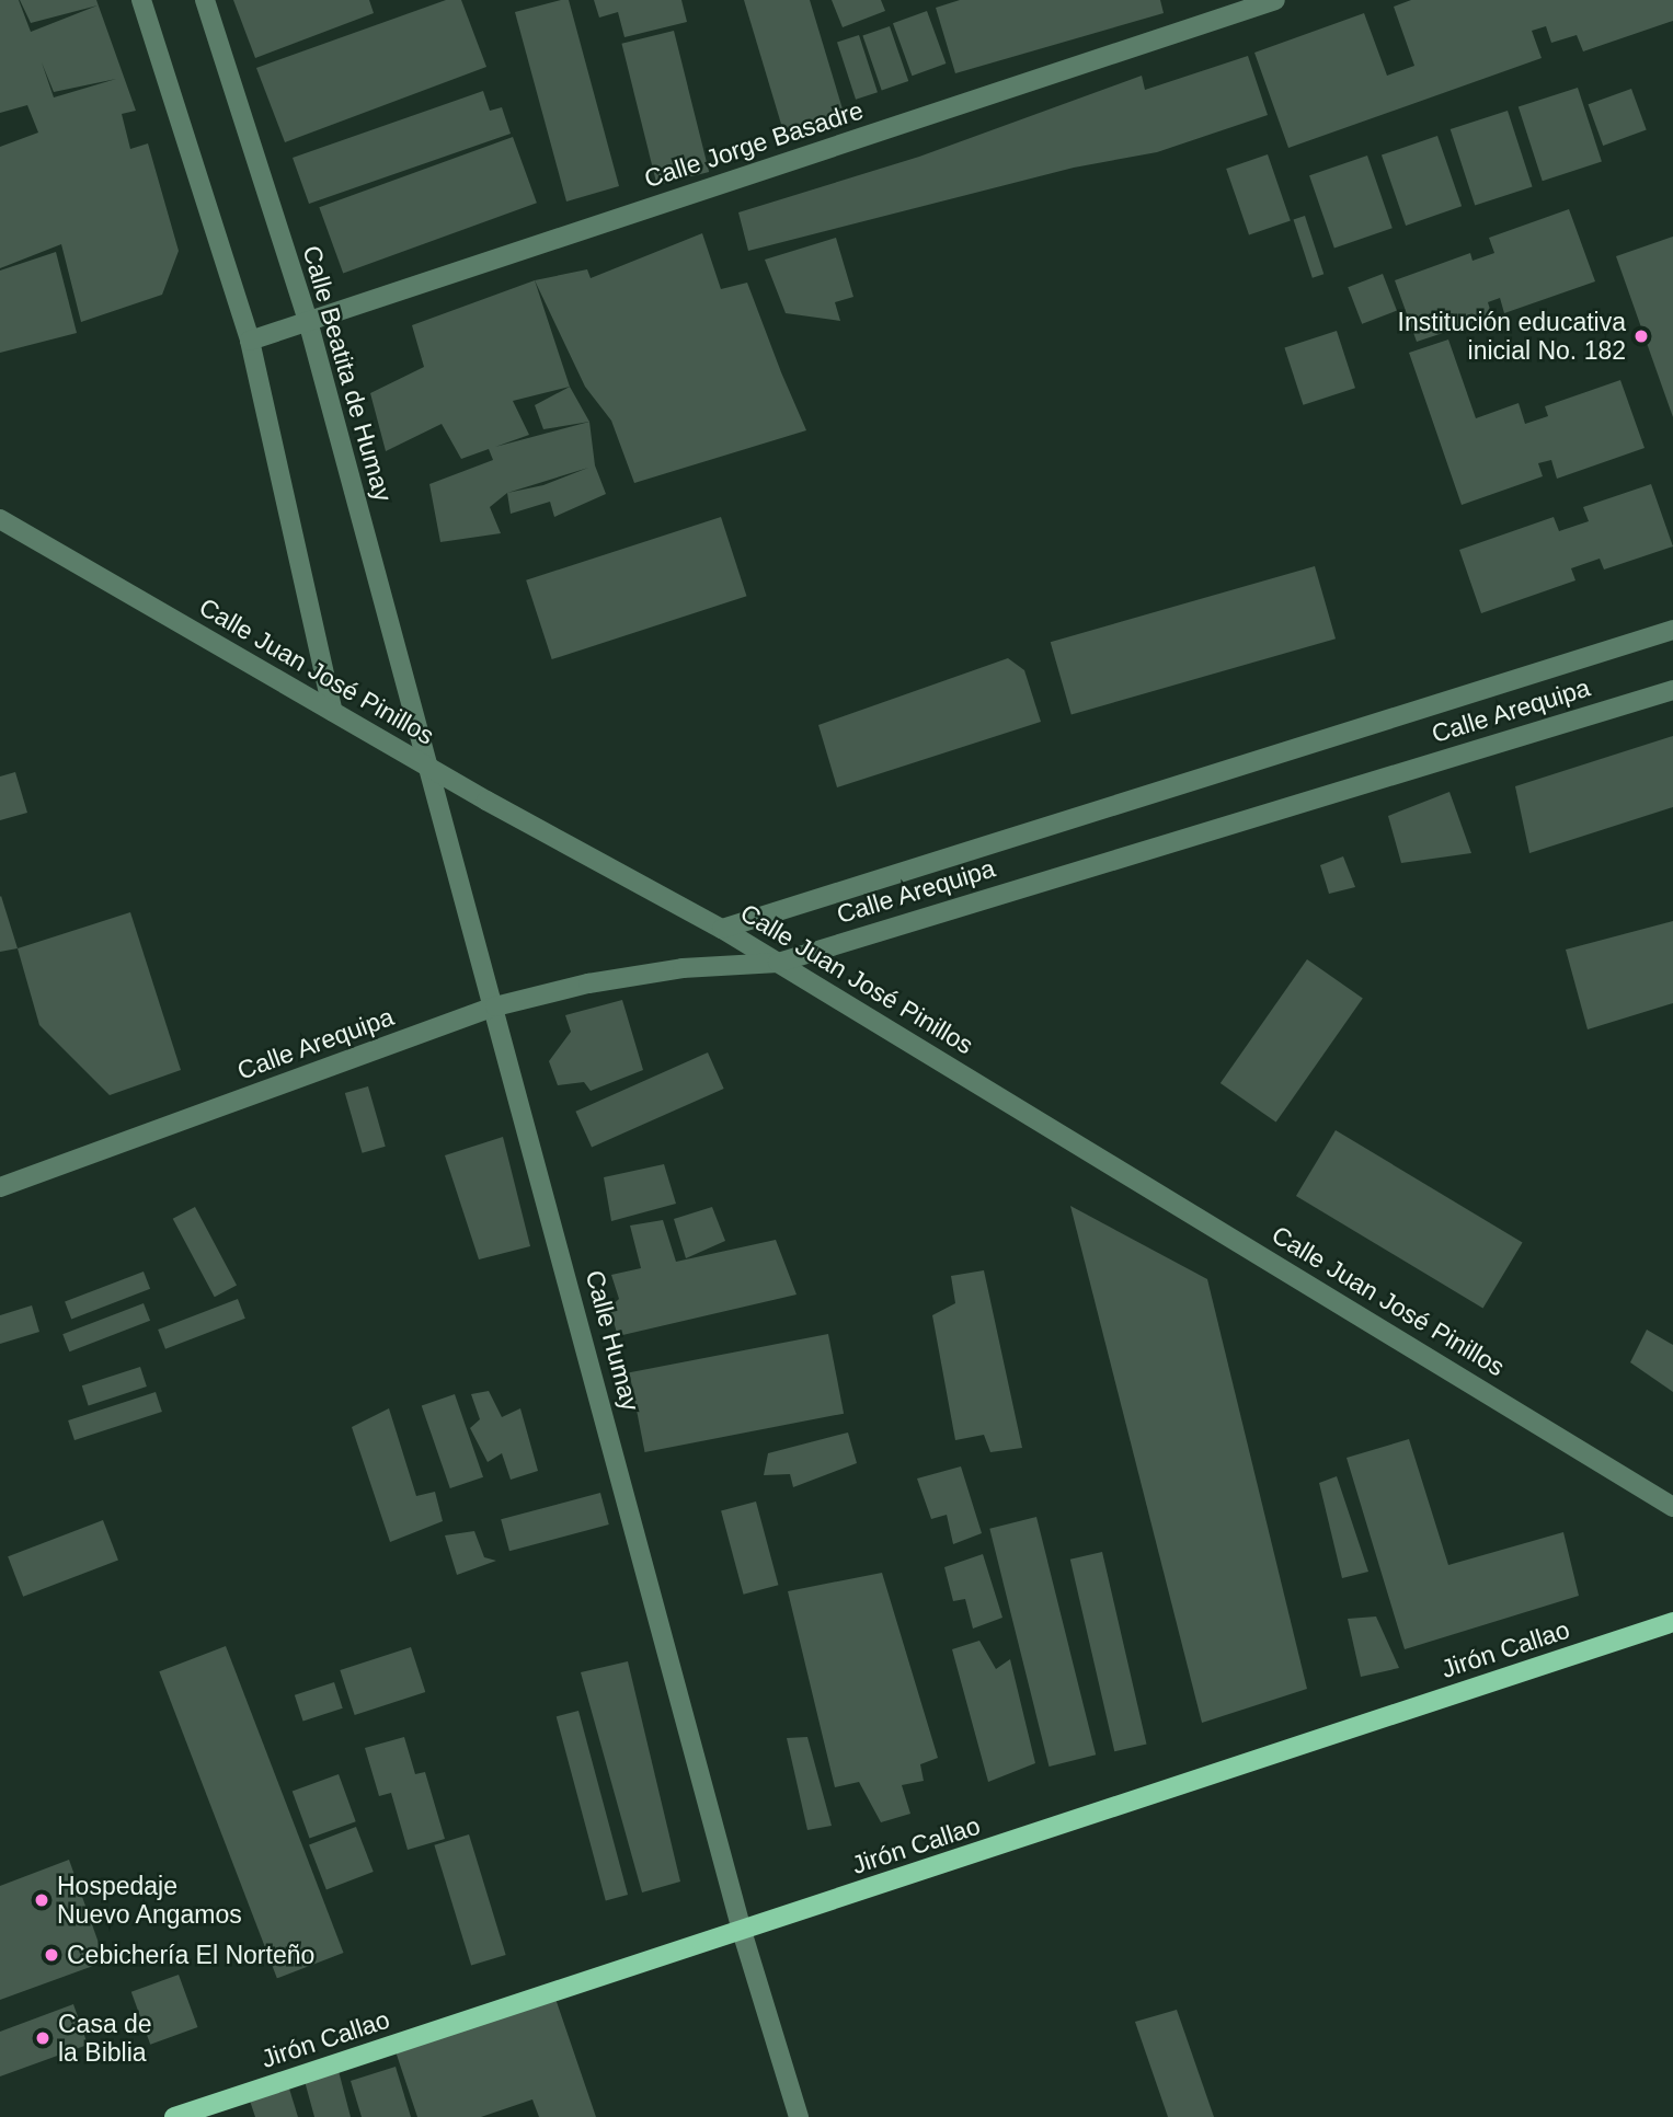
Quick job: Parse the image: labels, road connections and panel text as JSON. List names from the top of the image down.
{
  "streets": {
    "main road": ["Jirón Callao"],
    "street": [
      "Calle Jorge Basadre",
      "Calle Beatita de Humay",
      "Calle Juan José Pinillos",
      "Calle Arequipa",
      "Calle Humay"
    ]
  },
  "crossings": [
    ["Calle Jorge Basadre", "Calle Beatita de Humay"],
    ["Calle Beatita de Humay", "Calle Juan José Pinillos"],
    ["Calle Beatita de Humay", "Calle Humay"],
    ["Calle Juan José Pinillos", "Calle Arequipa"],
    ["Calle Juan José Pinillos", "Calle Humay"],
    ["Calle Arequipa", "Calle Humay"],
    ["Calle Humay", "Jirón Callao"]
  ],
  "places": [
    "Institución educativa inicial No. 182",
    "Hospedaje Nuevo Angamos",
    "Cebichería El Norteño",
    "Casa de la Biblia"
  ]
}
